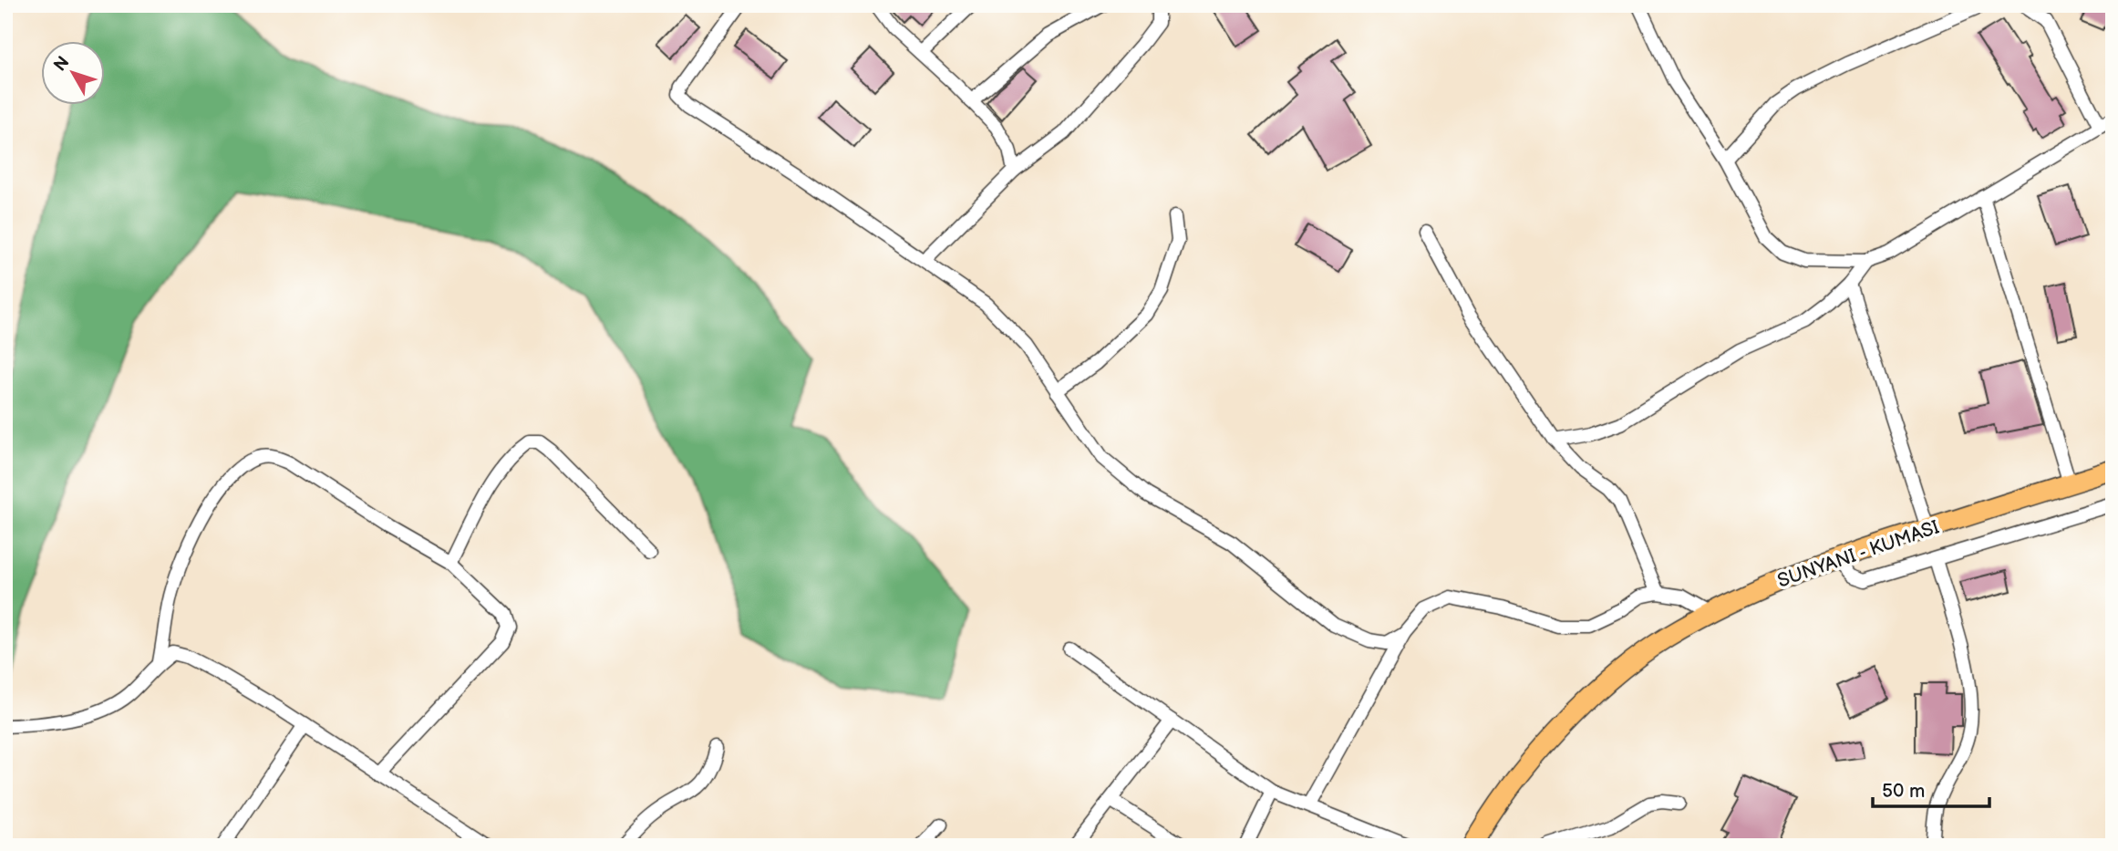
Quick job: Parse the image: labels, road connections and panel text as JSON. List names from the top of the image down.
{
  "streets": {
    "main road": ["SUNYANI - KUMASI"]
  },
  "scale_bar": "50 m",
  "north": "top left"
}
